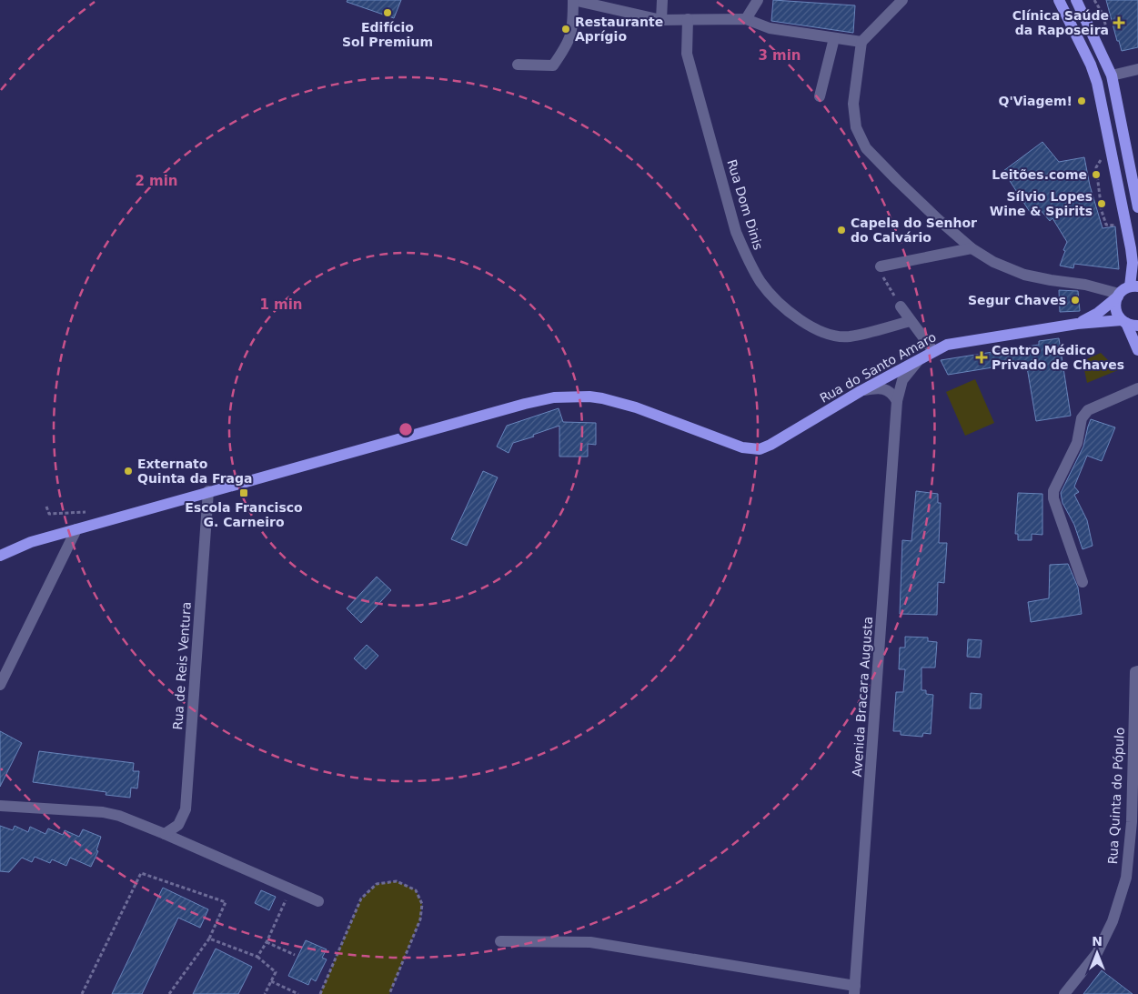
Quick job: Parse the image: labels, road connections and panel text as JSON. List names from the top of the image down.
{
  "streets": {
    "main road": ["Rua do Santo Amaro"],
    "street": [
      "Rua Dom Dinis",
      "Rua de Reis Ventura",
      "Avenida Bracara Augusta",
      "Rua Quinta do Pópulo"
    ]
  },
  "crossings": [
    ["Rua do Santo Amaro", "Rua de Reis Ventura"],
    ["Rua do Santo Amaro", "Avenida Bracara Augusta"]
  ],
  "places": {
    "other": [
      "Edifício Sol Premium",
      "Restaurante Aprígio",
      "Q'Viagem!",
      "Leitões.come",
      "Sílvio Lopes Wine & Spirits",
      "Capela do Senhor do Calvário",
      "Segur Chaves",
      "Externato Quinta da Fraga"
    ],
    "health": ["Clínica Saúde da Raposeira", "Centro Médico Privado de Chaves"],
    "transit": ["Escola Francisco G. Carneiro"]
  },
  "north": "top",
  "rings": ["3 min", "2 min", "1 min"]
}
